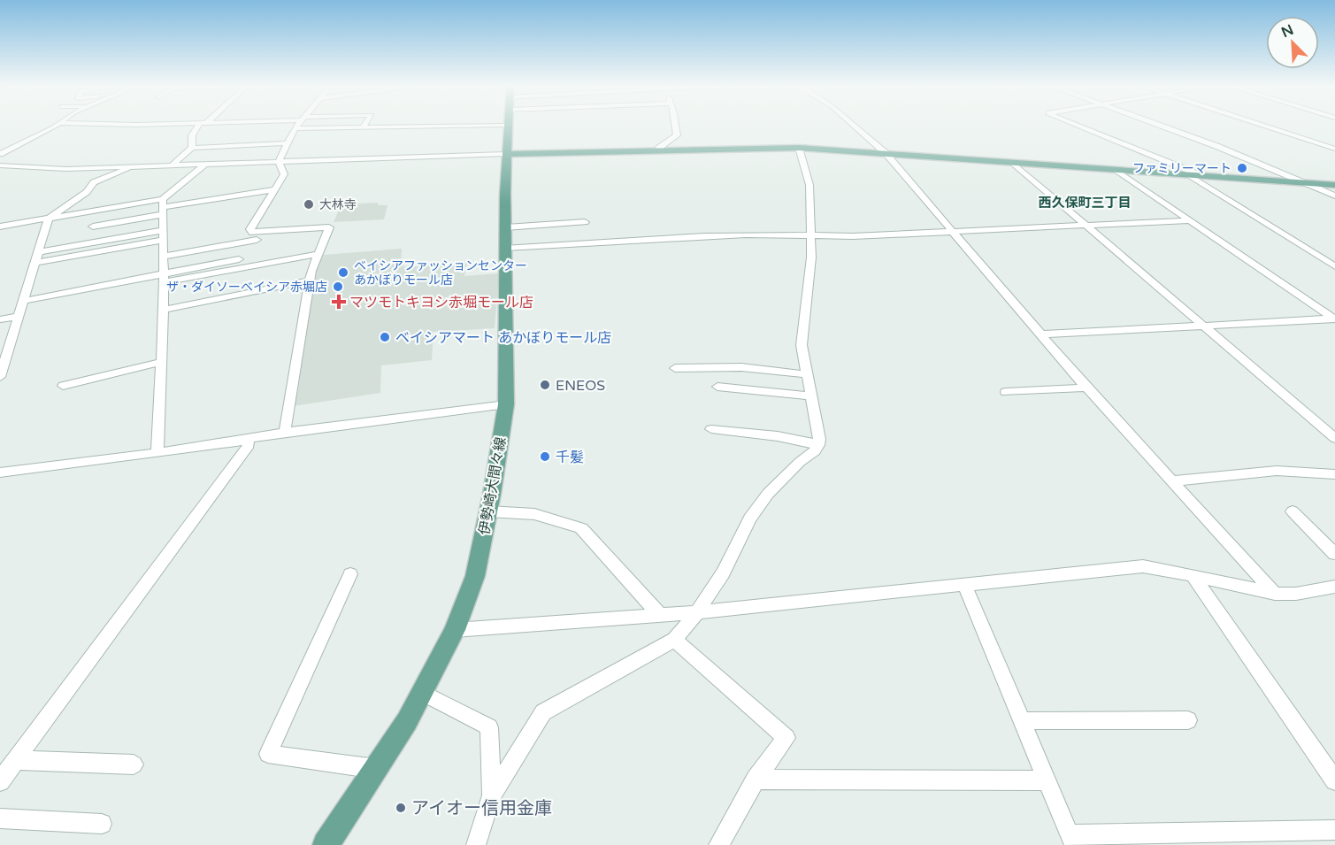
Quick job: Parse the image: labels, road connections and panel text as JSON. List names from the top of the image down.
{
  "streets": {
    "main road": ["伊勢崎大間々線"]
  },
  "districts": ["西久保町三丁目"],
  "places": {
    "other": [
      "ファミリーマート",
      "大林寺",
      "ベイシアファッションセンター あかぼりモール店",
      "ザ・ダイソーベイシア赤堀店",
      "ベイシアマート あかぼりモール店",
      "ENEOS",
      "千髪",
      "アイオー信用金庫"
    ],
    "health": ["マツモトキヨシ赤堀モール店"]
  },
  "north": "top left"
}
